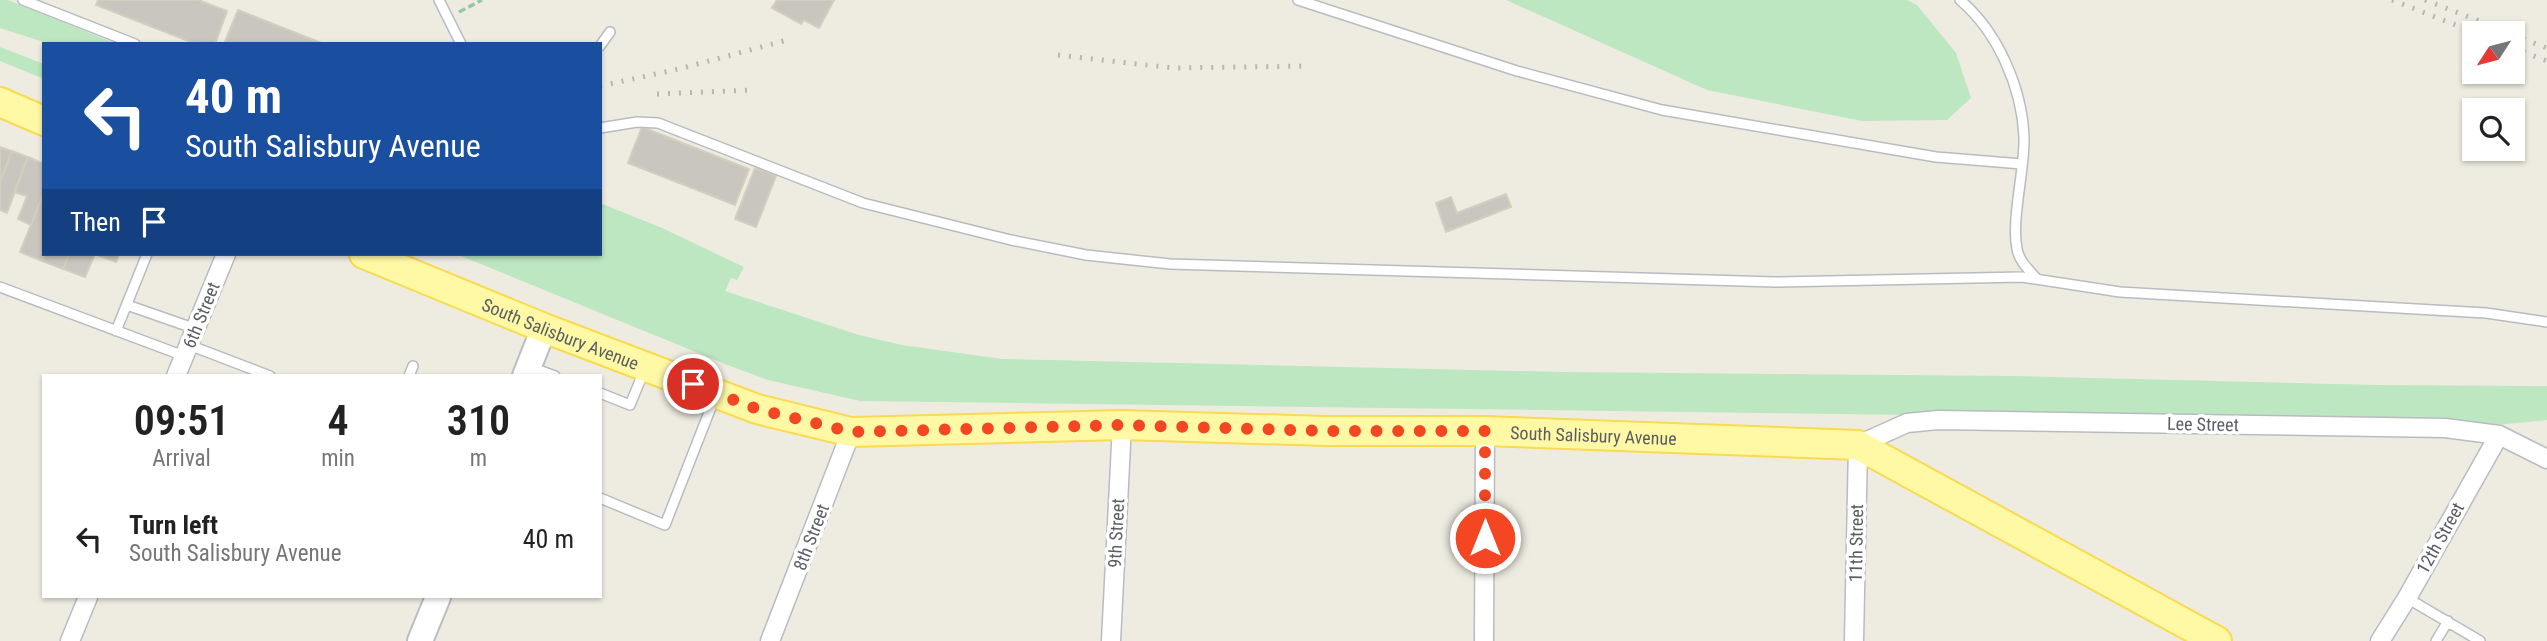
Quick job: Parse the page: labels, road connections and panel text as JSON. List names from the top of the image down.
{
  "streets": {
    "main road": ["South Salisbury Avenue"],
    "street": [
      "6th Street",
      "Lee Street",
      "9th Street",
      "8th Street",
      "12th Street",
      "11th Street"
    ]
  },
  "crossings": [
    ["South Salisbury Avenue", "Lee Street"],
    ["South Salisbury Avenue", "9th Street"],
    ["South Salisbury Avenue", "8th Street"],
    ["South Salisbury Avenue", "11th Street"],
    ["Lee Street", "12th Street"],
    ["Lee Street", "11th Street"]
  ],
  "north": "bottom left",
  "page": {
    "turn": ["40 m", "South Salisbury Avenue"],
    "then": "Then",
    "eta": [
      "09:51",
      "Arrival",
      "4",
      "min",
      "310",
      "m"
    ],
    "list": [
      {
        "name": "Turn left",
        "note": "South Salisbury Avenue",
        "value": "40 m"
      }
    ]
  }
}
